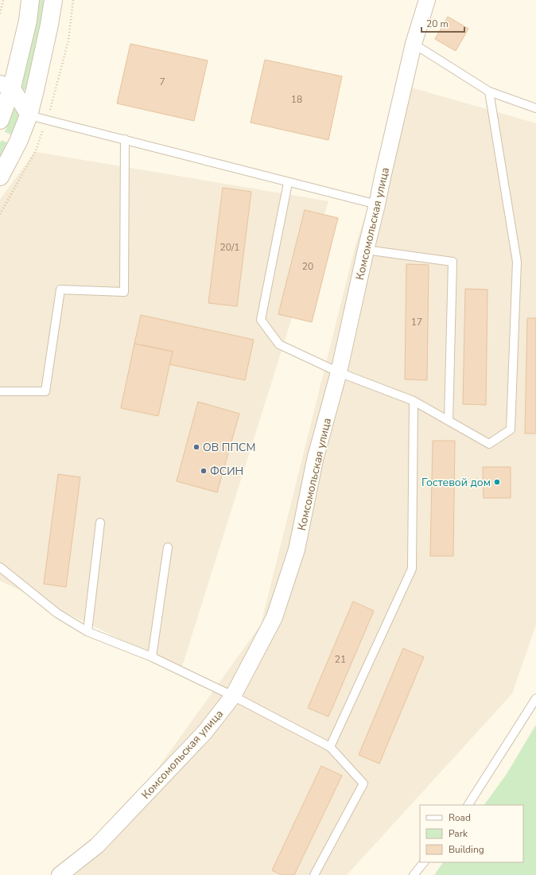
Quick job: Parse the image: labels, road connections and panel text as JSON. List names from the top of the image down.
{
  "streets": {
    "street": ["Комсомольская улица"]
  },
  "places": ["ОВ ППСМ", "ФСИН", "Гостевой дом"],
  "house_numbers": [
    "7",
    "18",
    "20/1",
    "20",
    "17",
    "21"
  ],
  "legend": ["Road", "Park", "Building"],
  "scale_bar": "20 m"
}
